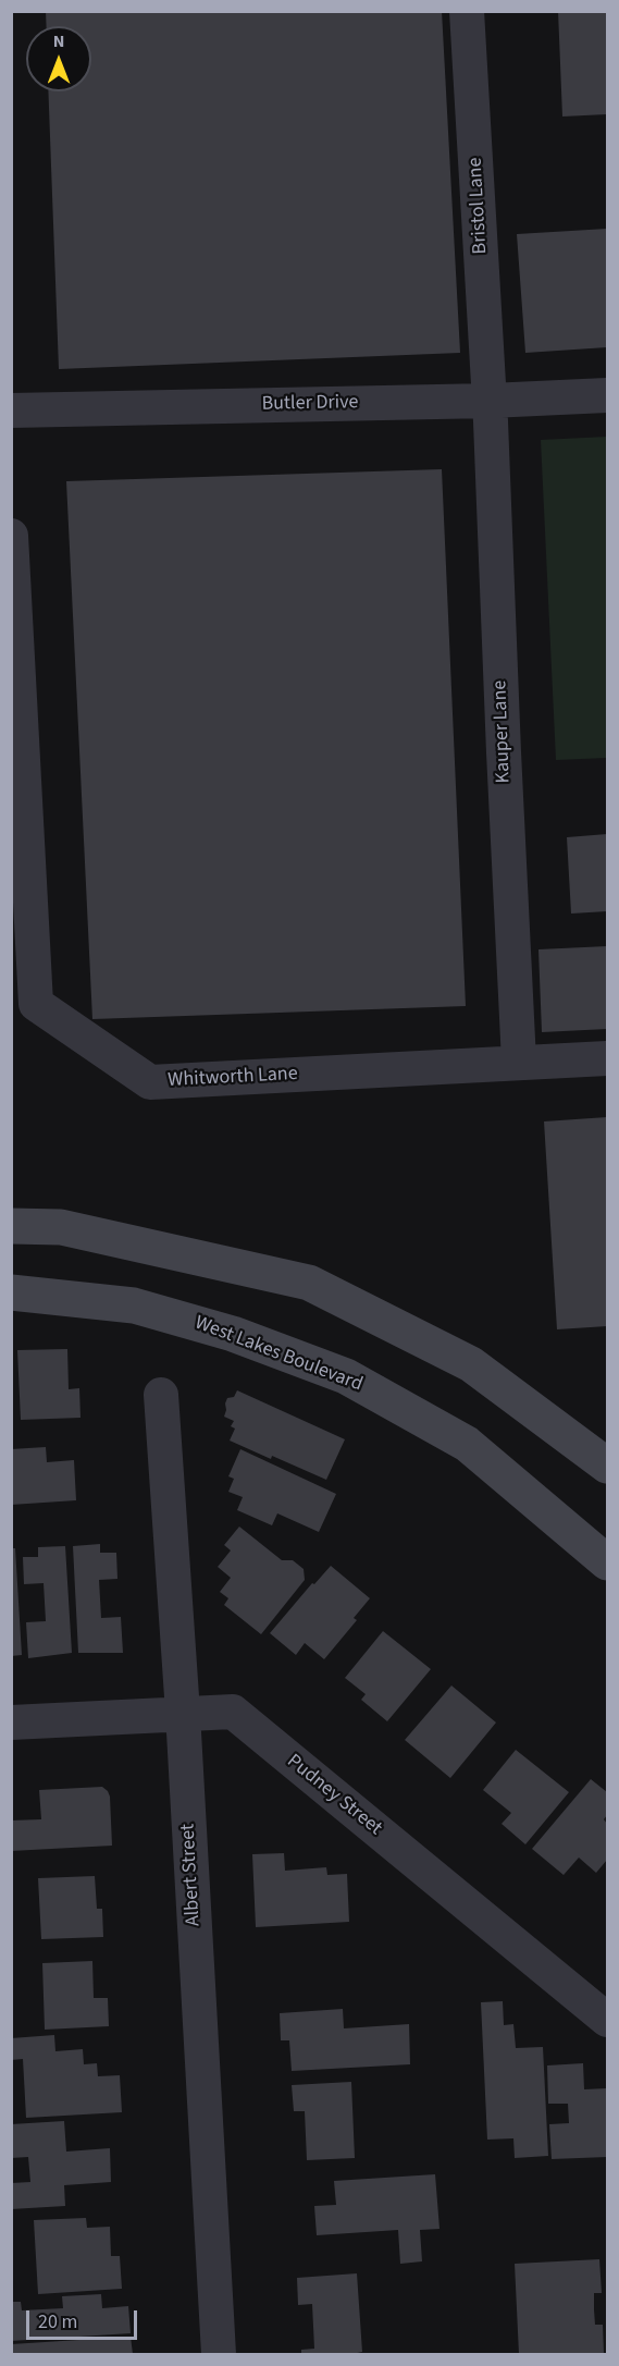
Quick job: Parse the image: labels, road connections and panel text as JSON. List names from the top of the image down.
{
  "streets": {
    "main road": ["West Lakes Boulevard"],
    "street": [
      "Bristol Lane",
      "Butler Drive",
      "Kauper Lane",
      "Whitworth Lane",
      "Pudney Street",
      "Albert Street"
    ]
  },
  "crossings": [
    ["Bristol Lane", "Butler Drive"],
    ["Bristol Lane", "Kauper Lane"],
    ["Butler Drive", "Kauper Lane"],
    ["Kauper Lane", "Whitworth Lane"],
    ["Pudney Street", "Albert Street"]
  ],
  "scale_bar": "20 m",
  "north": "top"
}
